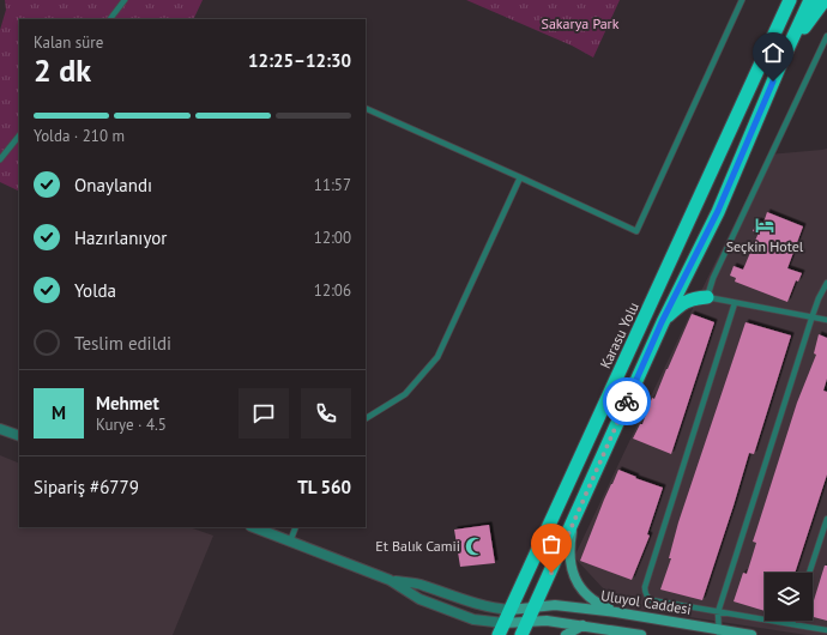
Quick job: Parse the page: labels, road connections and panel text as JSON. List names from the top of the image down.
{
  "streets": {
    "highway": ["Karasu Yolu"],
    "main road": ["Uluyol Caddesi"]
  },
  "crossings": [
    ["Karasu Yolu", "Uluyol Caddesi"]
  ],
  "parks": ["Sakarya Park"],
  "places": {
    "hotel": ["Seçkin Hotel"],
    "mosque": ["Et Balık Camii"]
  },
  "page": {
    "heading": ["2 dk", "Kalan süre", "12:25–12:30"],
    "panel": [
      "Mehmet",
      "Kurye · 4.5",
      "Sipariş #6779",
      "TL 560"
    ],
    "bar": "Yolda · 210 m",
    "list": [
      ["Onaylandı", "11:57"],
      ["Hazırlanıyor", "12:00"],
      ["Yolda", "12:06"],
      "Teslim edildi"
    ],
    "round": "M"
  }
}
